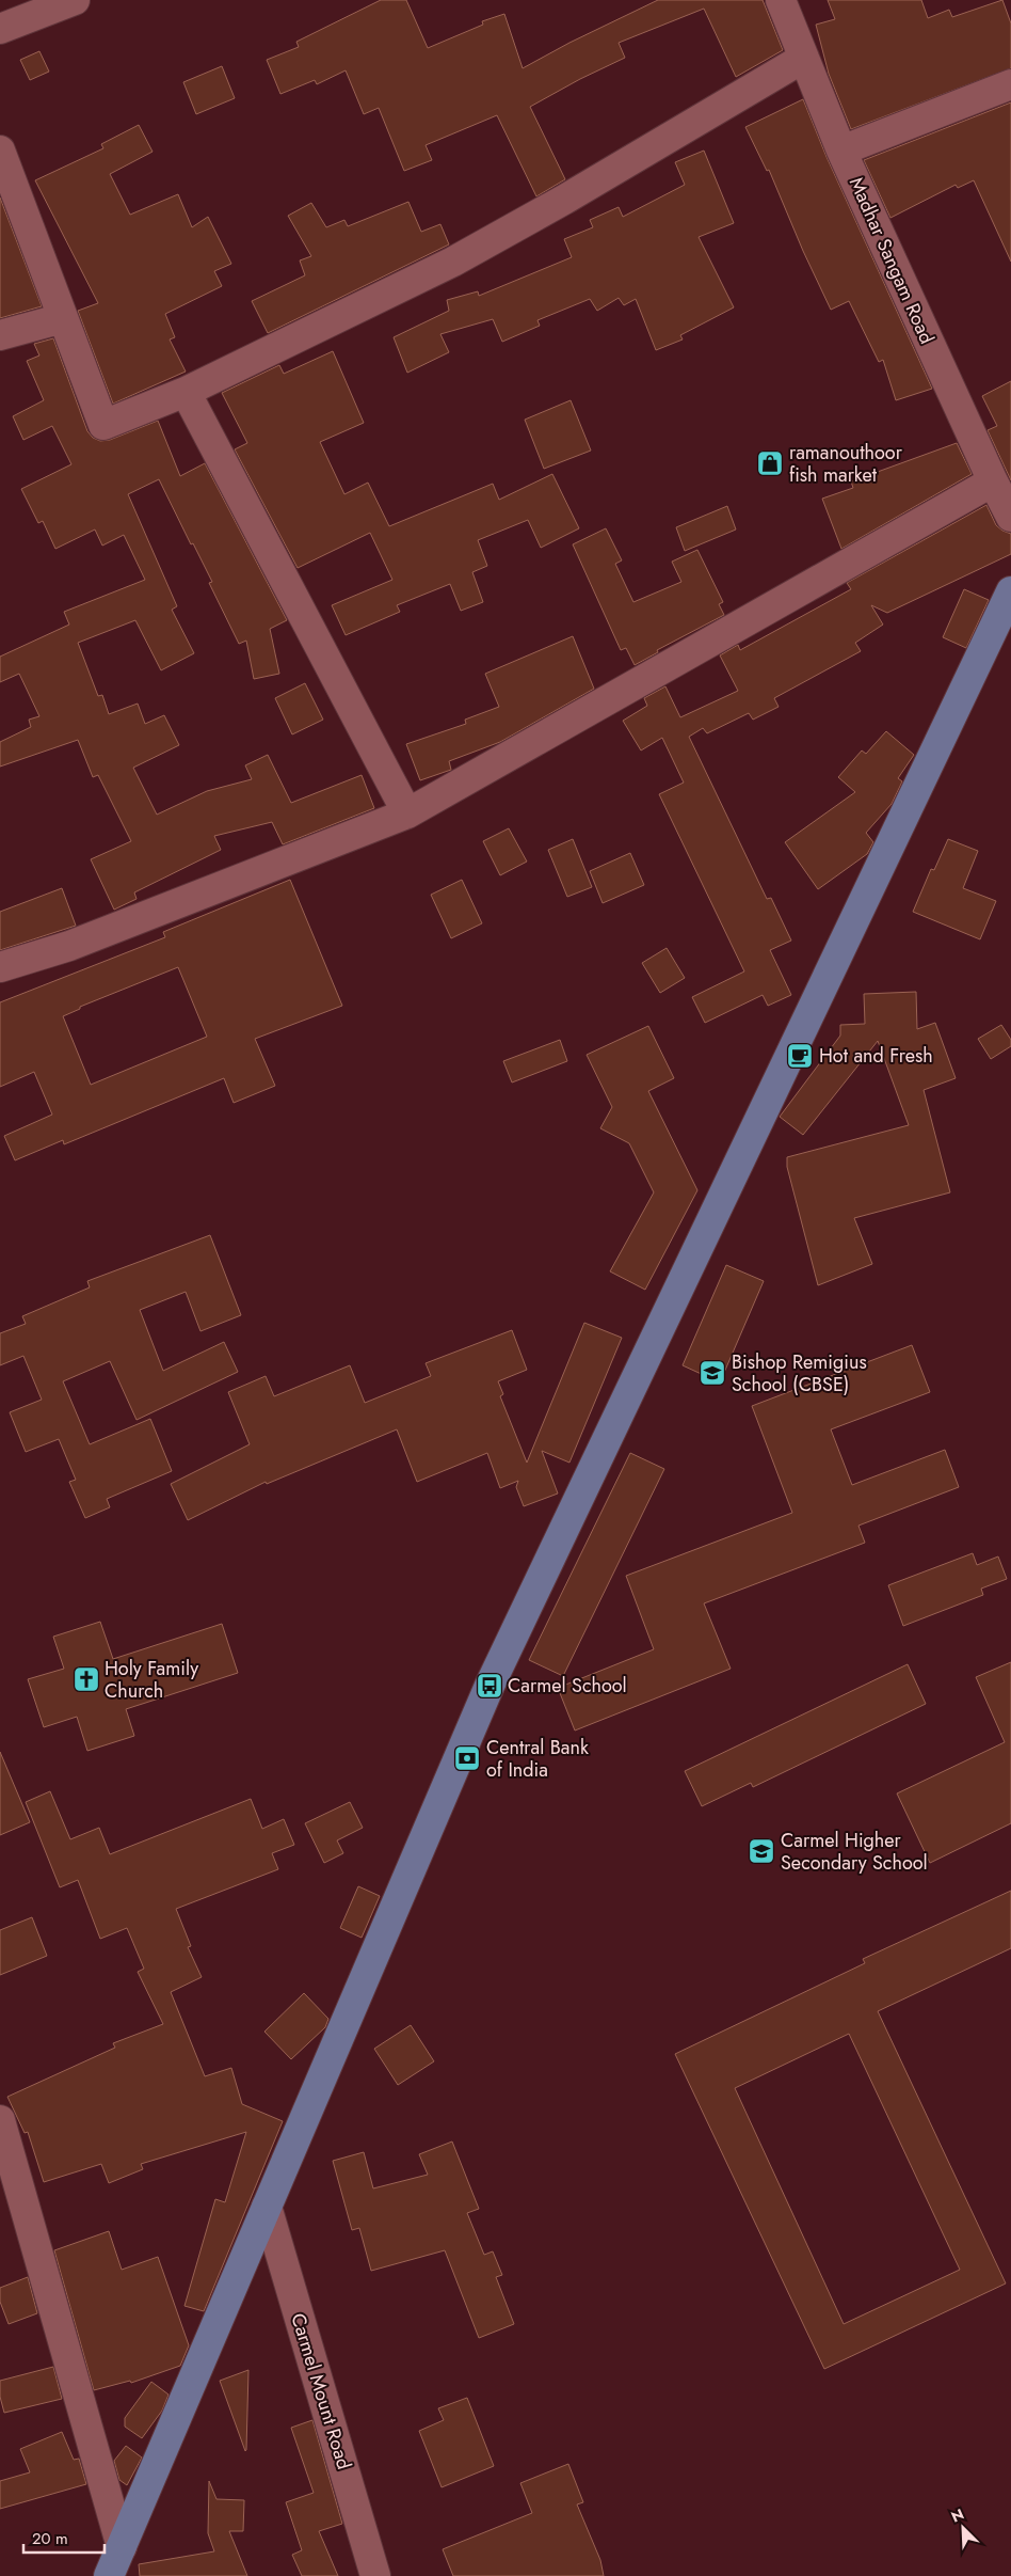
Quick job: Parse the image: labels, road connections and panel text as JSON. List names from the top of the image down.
{
  "streets": {
    "street": ["Madhar Sangam Road", "Carmel Mount Road"]
  },
  "places": {
    "shop": ["ramanouthoor fish market"],
    "cafe": ["Hot and Fresh"],
    "school or university": ["Bishop Remigius School (CBSE)", "Carmel Higher Secondary School"],
    "church": ["Holy Family Church"],
    "bus stop": ["Carmel School"],
    "bank": ["Central Bank of India"]
  },
  "scale_bar": "20 m",
  "north": "top left"
}
